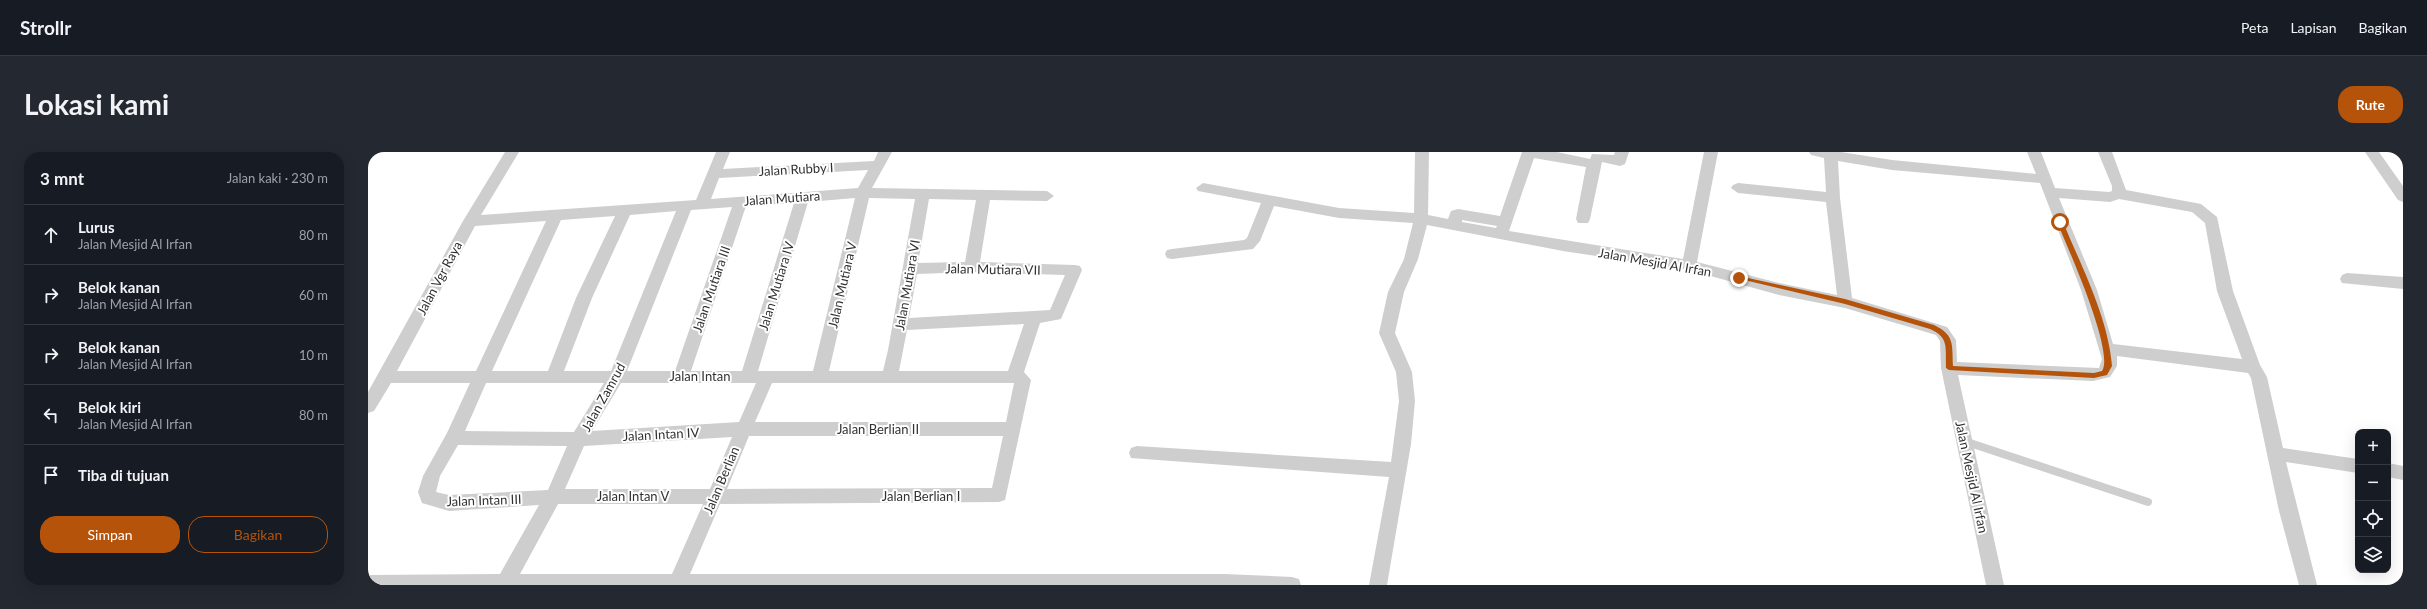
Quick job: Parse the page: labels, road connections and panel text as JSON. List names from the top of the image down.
{
  "streets": {
    "street": [
      "Jalan Rubby I",
      "Jalan Mutiara",
      "Jalan Mesjid Al Irfan",
      "Jalan Mutiara VII",
      "Jalan Vgr Raya",
      "Jalan Mutiara V",
      "Jalan Mutiara VI",
      "Jalan Mutiara IV",
      "Jalan Mutiara III",
      "Jalan Intan",
      "Jalan Zamrud",
      "Jalan Berlian II",
      "Jalan Intan IV",
      "Jalan Berlian",
      "Jalan Intan V",
      "Jalan Berlian I",
      "Jalan Intan III"
    ]
  },
  "crossings": [
    ["Jalan Rubby I", "Jalan Mutiara V"],
    ["Jalan Rubby I", "Jalan Zamrud"],
    ["Jalan Mutiara", "Jalan Vgr Raya"],
    ["Jalan Mutiara", "Jalan Mutiara V"],
    ["Jalan Mutiara", "Jalan Mutiara VI"],
    ["Jalan Mutiara", "Jalan Mutiara IV"],
    ["Jalan Mutiara", "Jalan Mutiara III"],
    ["Jalan Mutiara", "Jalan Zamrud"],
    ["Jalan Mutiara VII", "Jalan Mutiara VI"],
    ["Jalan Vgr Raya", "Jalan Intan"],
    ["Jalan Mutiara V", "Jalan Intan"],
    ["Jalan Mutiara VI", "Jalan Intan"],
    ["Jalan Mutiara IV", "Jalan Intan"],
    ["Jalan Mutiara III", "Jalan Intan"],
    ["Jalan Intan", "Jalan Zamrud"],
    ["Jalan Intan", "Jalan Berlian"],
    ["Jalan Intan", "Jalan Berlian I"],
    ["Jalan Zamrud", "Jalan Intan IV"],
    ["Jalan Zamrud", "Jalan Intan V"],
    ["Jalan Zamrud", "Jalan Intan III"],
    ["Jalan Berlian II", "Jalan Intan IV"],
    ["Jalan Berlian II", "Jalan Berlian"],
    ["Jalan Berlian II", "Jalan Berlian I"],
    ["Jalan Intan IV", "Jalan Berlian"],
    ["Jalan Intan IV", "Jalan Intan III"],
    ["Jalan Berlian", "Jalan Intan V"],
    ["Jalan Berlian", "Jalan Berlian I"],
    ["Jalan Intan V", "Jalan Berlian I"],
    ["Jalan Intan V", "Jalan Intan III"]
  ],
  "page": {
    "header": "Strollr",
    "nav": ["Peta", "Lapisan", "Bagikan"],
    "buttons": [
      "Rute",
      ["Simpan", "Bagikan"]
    ],
    "title": "Lokasi kami",
    "heading": ["3 mnt", "Jalan kaki · 230 m"],
    "list": [
      ["Lurus", "Jalan Mesjid Al Irfan", "80 m"],
      ["Belok kanan", "Jalan Mesjid Al Irfan", "60 m"],
      ["Belok kanan", "Jalan Mesjid Al Irfan", "10 m"],
      ["Belok kiri", "Jalan Mesjid Al Irfan", "80 m"],
      "Tiba di tujuan"
    ],
    "map_buttons": ["+", "−"]
  }
}
